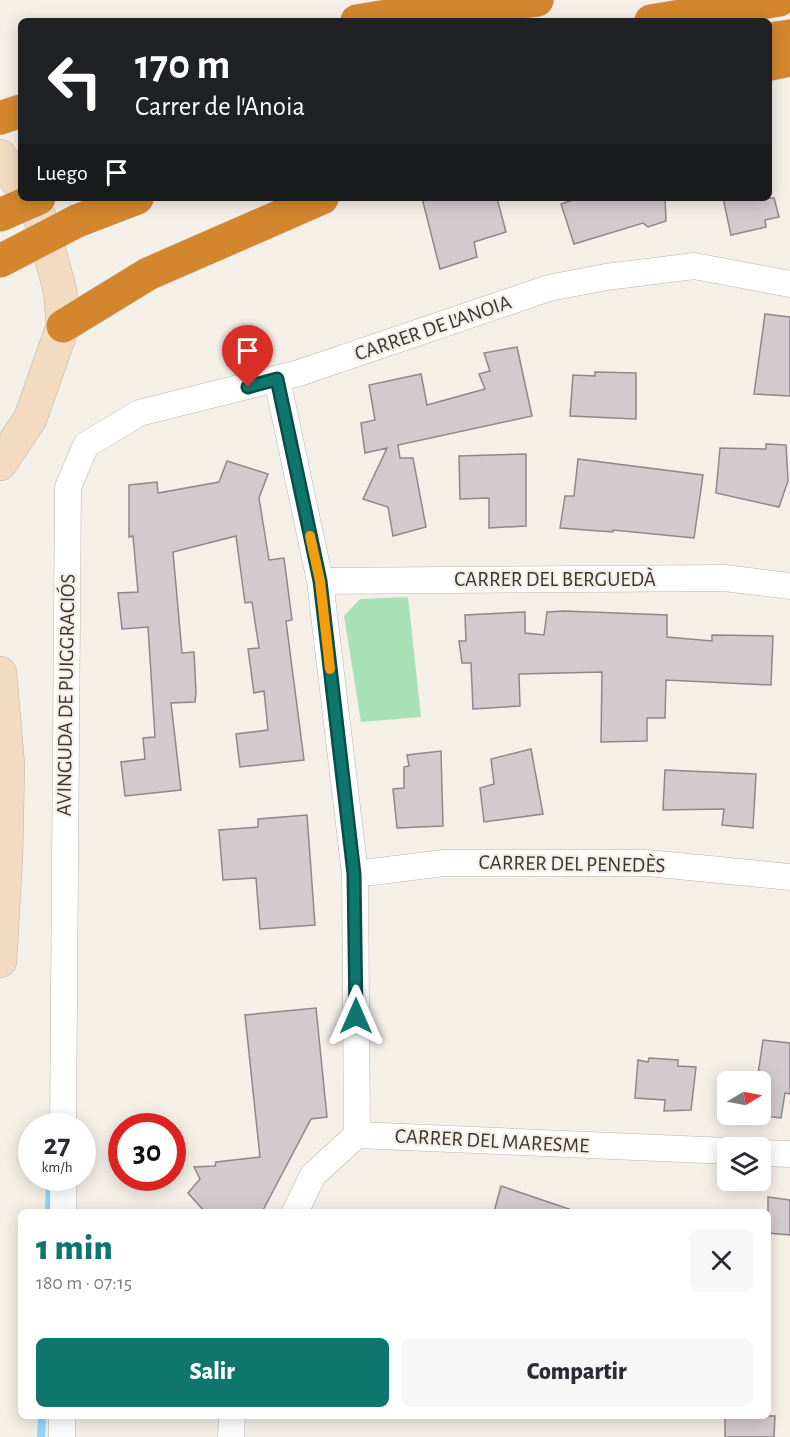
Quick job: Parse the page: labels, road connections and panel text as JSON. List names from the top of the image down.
{
  "streets": {
    "street": [
      "CARRER DE L'ANOIA",
      "CARRER DEL BERGUEDÀ",
      "AVINGUDA DE PUIGGRACIÓS",
      "CARRER DEL PENEDÈS",
      "CARRER DEL MARESME"
    ]
  },
  "crossings": [
    ["CARRER DE L'ANOIA", "AVINGUDA DE PUIGGRACIÓS"]
  ],
  "north": "right",
  "page": {
    "turn": ["170 m", "Carrer de l'Anoia"],
    "then": "Luego",
    "speed": "27 km/h",
    "limit": "30",
    "heading": ["1 min", "180 m · 07:15"],
    "buttons": ["Salir", "Compartir"]
  }
}
